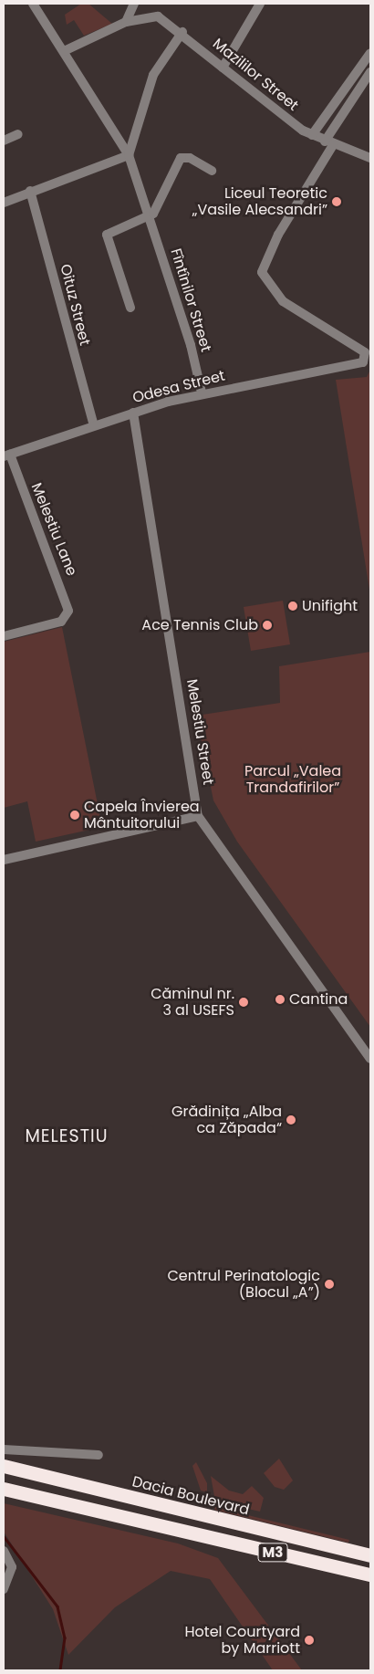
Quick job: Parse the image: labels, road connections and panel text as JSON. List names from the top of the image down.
{
  "streets": {
    "highway": ["Dacia Boulevard", "M3"],
    "street": [
      "Mazililor Street",
      "Fîntînilor Street",
      "Oituz Street",
      "Odesa Street",
      "Melestiu Lane",
      "Melestiu Street"
    ]
  },
  "crossings": [
    ["Mazililor Street", "Fîntînilor Street"],
    ["Mazililor Street", "Odesa Street"],
    ["Fîntînilor Street", "Odesa Street"],
    ["Oituz Street", "Odesa Street"],
    ["Odesa Street", "Melestiu Lane"],
    ["Odesa Street", "Melestiu Street"]
  ],
  "districts": ["MELESTIU"],
  "parks": ["Parcul „Valea Trandafirilor”"],
  "places": [
    "Liceul Teoretic „Vasile Alecsandri”",
    "Unifight",
    "Ace Tennis Club",
    "Capela Învierea Mântuitorului",
    "Cantina",
    "Căminul nr. 3 al USEFS",
    "Grădinița „Alba ca Zăpada“",
    "Centrul Perinatologic (Blocul „A”)",
    "Hotel Courtyard by Marriott"
  ]
}
